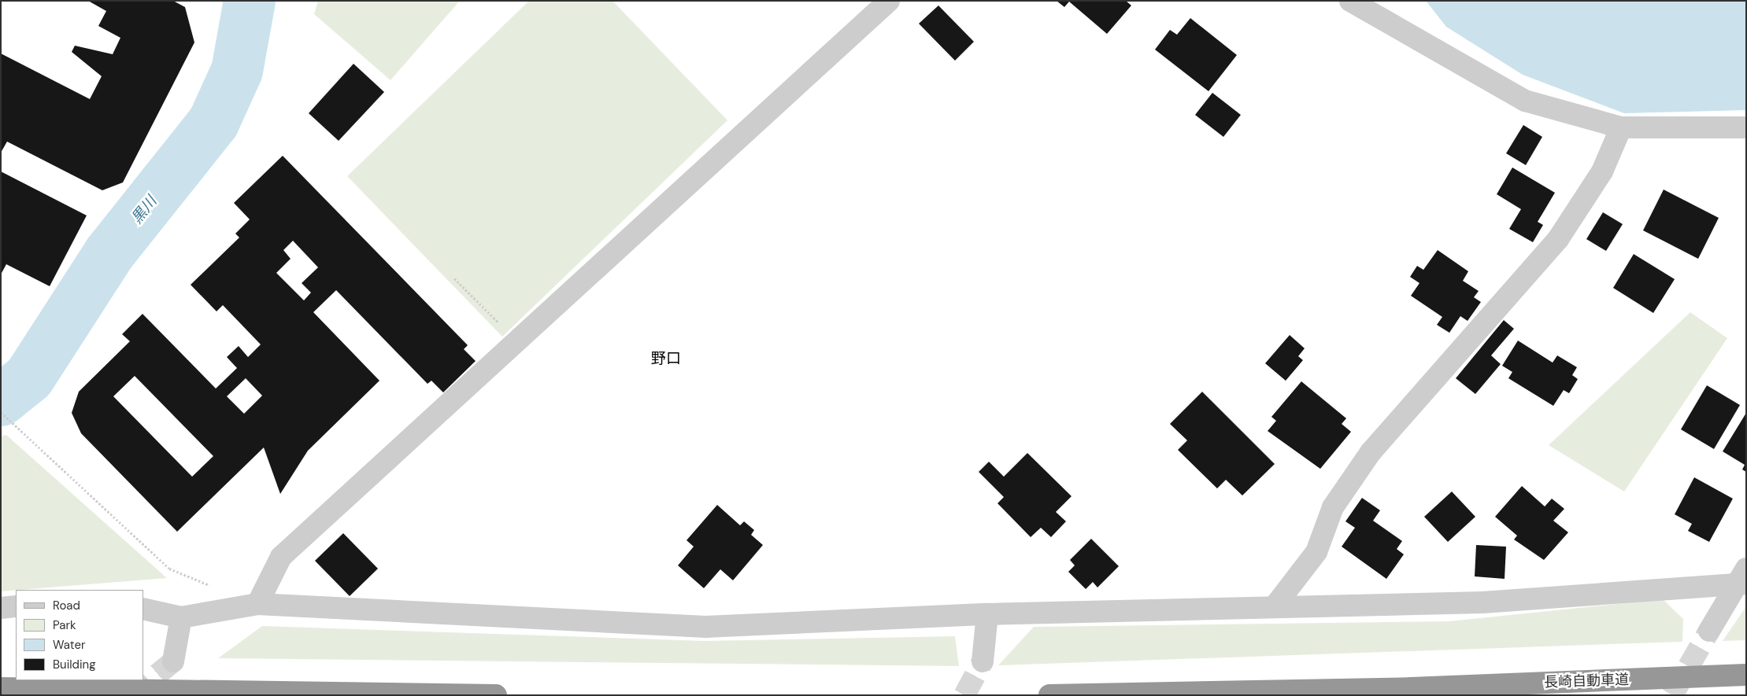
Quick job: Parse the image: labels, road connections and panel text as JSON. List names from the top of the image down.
{
  "streets": {
    "highway": ["長崎自動車道"]
  },
  "districts": ["野口"],
  "water": ["黒川"],
  "legend": [
    "Road",
    "Park",
    "Water",
    "Building"
  ]
}
